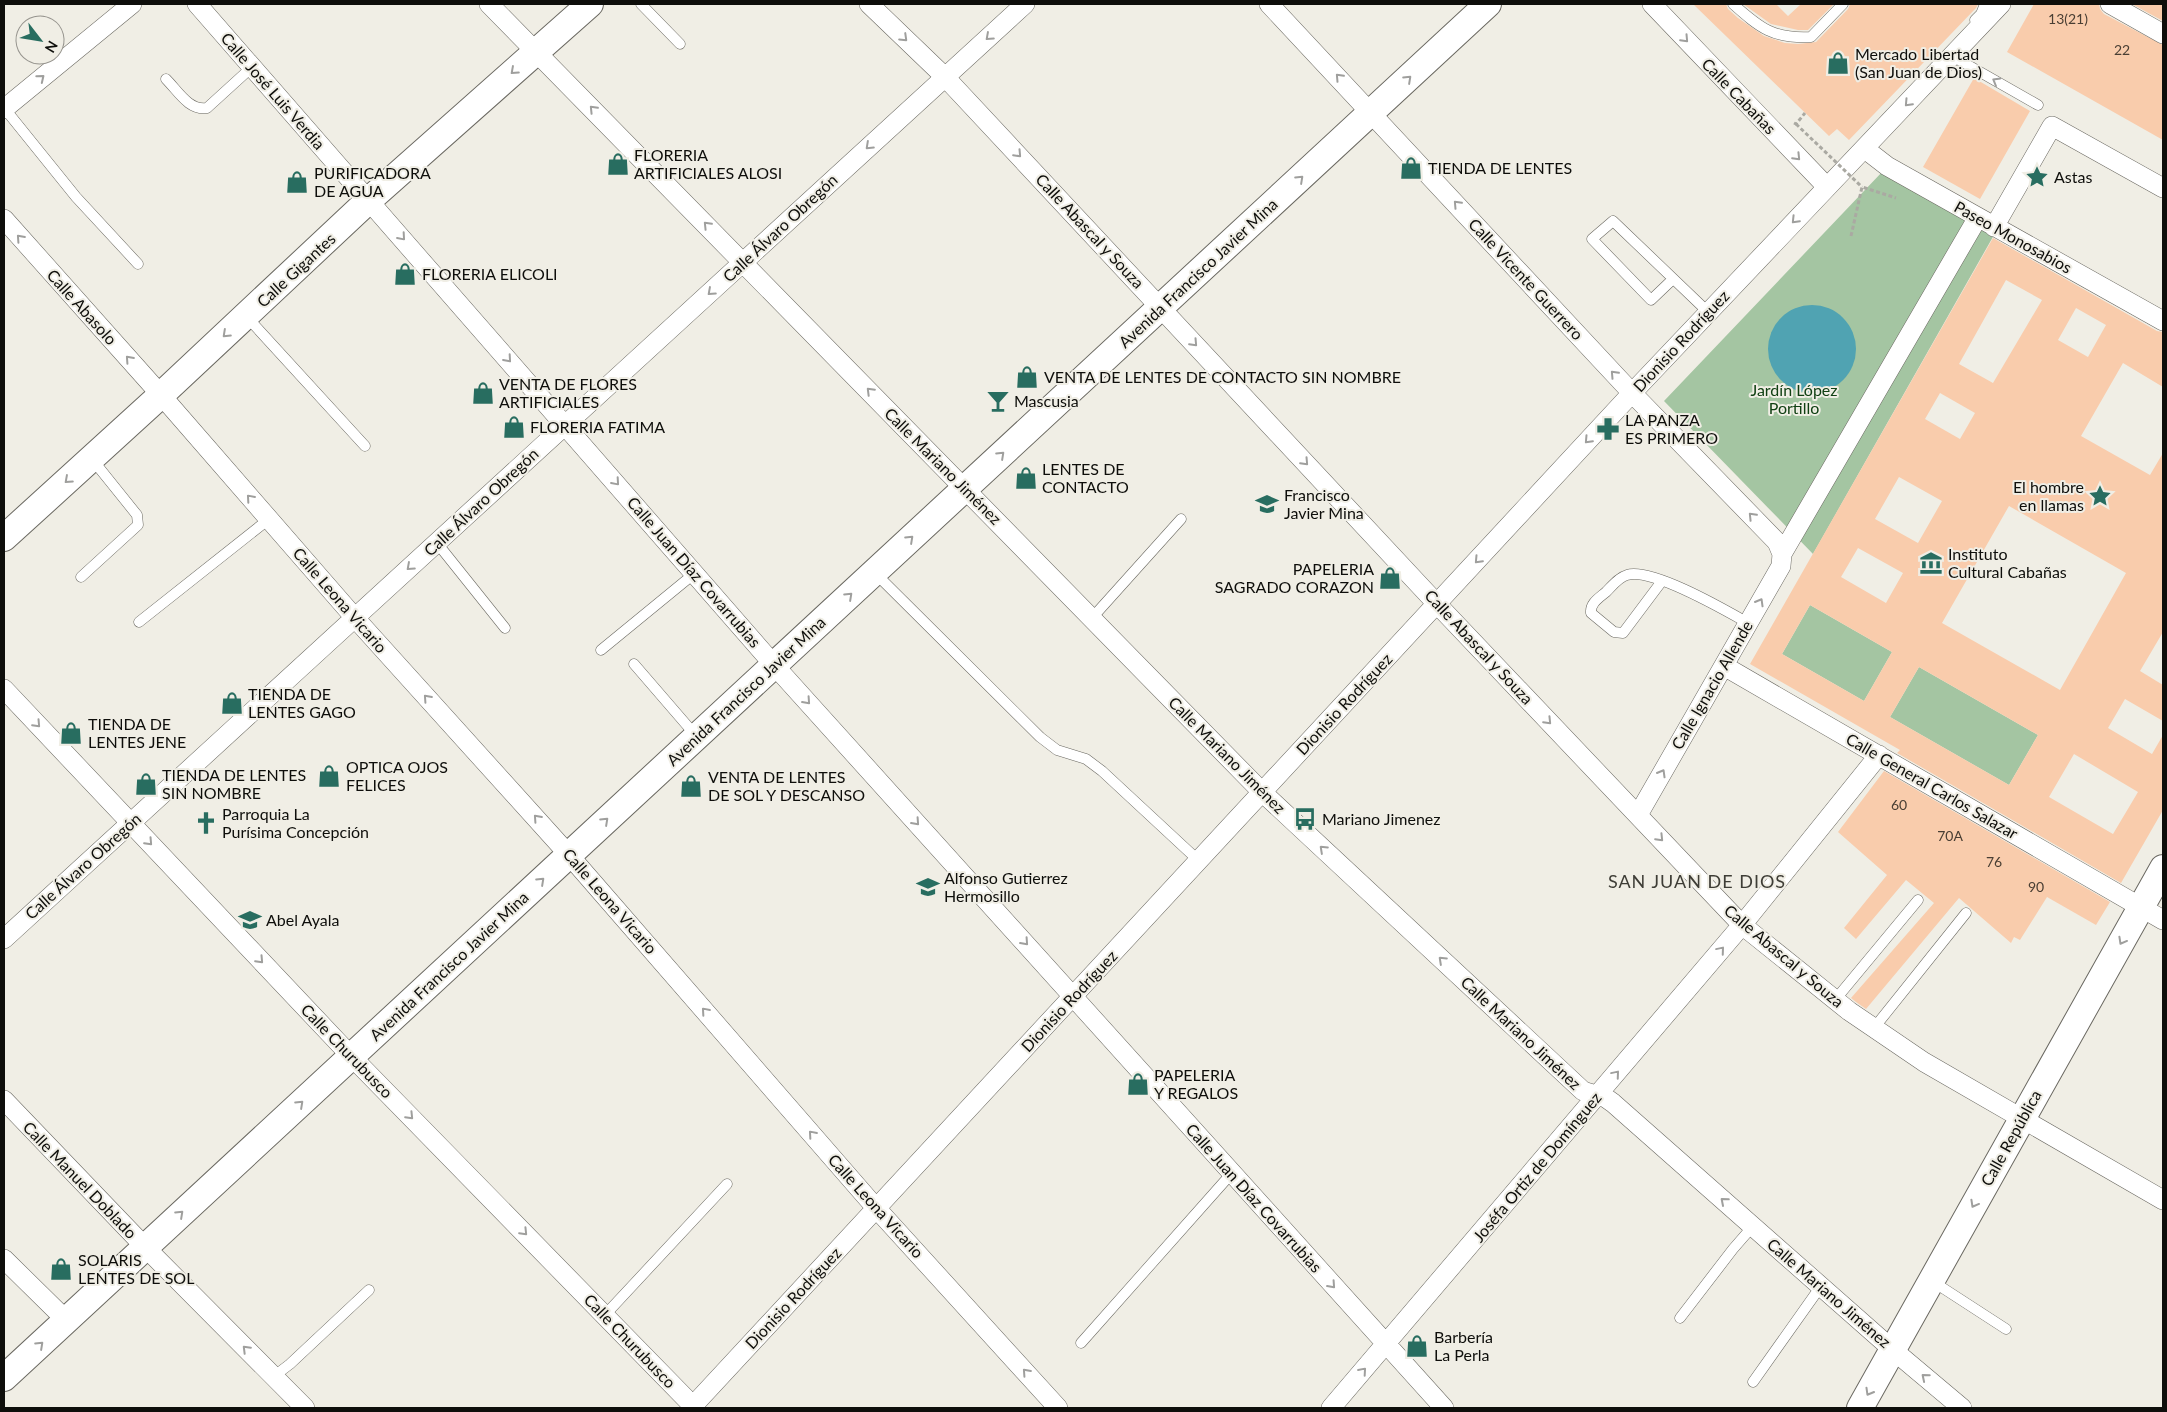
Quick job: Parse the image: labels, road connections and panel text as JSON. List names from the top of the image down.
{
  "streets": {
    "main road": ["Calle Gigantes", "Avenida Francisco Javier Mina", "Calle República"],
    "street": [
      "Calle José Luis Verdia",
      "Calle Cabañas",
      "Calle Álvaro Obregón",
      "Calle Abascal y Souza",
      "Paseo Monosabios",
      "Calle Vicente Guerrero",
      "Calle Abasolo",
      "Dionisio Rodríguez",
      "Calle Mariano Jiménez",
      "Calle Juan Díaz Covarrubias",
      "Calle Leona Vicario",
      "Calle Ignacio Allende",
      "Calle General Carlos Salazar",
      "Calle Churubusco",
      "Joséfa Ortiz de Domínguez",
      "Calle Manuel Doblado"
    ]
  },
  "crossings": [
    ["Calle José Luis Verdia", "Calle Gigantes"],
    ["Calle José Luis Verdia", "Calle Juan Díaz Covarrubias"],
    ["Calle Cabañas", "Dionisio Rodríguez"],
    ["Calle Álvaro Obregón", "Calle Abascal y Souza"],
    ["Calle Álvaro Obregón", "Calle Mariano Jiménez"],
    ["Calle Álvaro Obregón", "Calle Juan Díaz Covarrubias"],
    ["Calle Álvaro Obregón", "Calle Leona Vicario"],
    ["Calle Álvaro Obregón", "Calle Churubusco"],
    ["Calle Abascal y Souza", "Avenida Francisco Javier Mina"],
    ["Calle Abascal y Souza", "Dionisio Rodríguez"],
    ["Calle Abascal y Souza", "Calle Ignacio Allende"],
    ["Calle Abascal y Souza", "Calle República"],
    ["Calle Abascal y Souza", "Joséfa Ortiz de Domínguez"],
    ["Paseo Monosabios", "Dionisio Rodríguez"],
    ["Paseo Monosabios", "Calle Ignacio Allende"],
    ["Calle Gigantes", "Calle Abasolo"],
    ["Calle Gigantes", "Calle Mariano Jiménez"],
    ["Calle Gigantes", "Calle Juan Díaz Covarrubias"],
    ["Calle Gigantes", "Calle Leona Vicario"],
    ["Avenida Francisco Javier Mina", "Calle Vicente Guerrero"],
    ["Avenida Francisco Javier Mina", "Calle Mariano Jiménez"],
    ["Avenida Francisco Javier Mina", "Calle Juan Díaz Covarrubias"],
    ["Avenida Francisco Javier Mina", "Calle Leona Vicario"],
    ["Avenida Francisco Javier Mina", "Calle Churubusco"],
    ["Avenida Francisco Javier Mina", "Calle Manuel Doblado"],
    ["Calle Vicente Guerrero", "Dionisio Rodríguez"],
    ["Calle Vicente Guerrero", "Calle Ignacio Allende"],
    ["Calle Abasolo", "Calle Leona Vicario"],
    ["Dionisio Rodríguez", "Calle Mariano Jiménez"],
    ["Dionisio Rodríguez", "Calle Juan Díaz Covarrubias"],
    ["Dionisio Rodríguez", "Calle Leona Vicario"],
    ["Dionisio Rodríguez", "Calle Churubusco"],
    ["Calle Mariano Jiménez", "Calle República"],
    ["Calle Mariano Jiménez", "Joséfa Ortiz de Domínguez"],
    ["Calle Juan Díaz Covarrubias", "Joséfa Ortiz de Domínguez"],
    ["Calle Ignacio Allende", "Calle General Carlos Salazar"],
    ["Calle General Carlos Salazar", "Calle República"],
    ["Calle General Carlos Salazar", "Joséfa Ortiz de Domínguez"]
  ],
  "one_way": [
    "Calle Cabañas",
    "Calle Álvaro Obregón",
    "Calle Abascal y Souza",
    "Calle Gigantes",
    "Avenida Francisco Javier Mina",
    "Calle Vicente Guerrero",
    "Calle Abasolo",
    "Calle Mariano Jiménez",
    "Calle Juan Díaz Covarrubias",
    "Calle Leona Vicario",
    "Calle Ignacio Allende",
    "Calle Churubusco",
    "Calle República",
    "Joséfa Ortiz de Domínguez",
    "Calle Manuel Doblado"
  ],
  "districts": ["SAN JUAN DE DIOS"],
  "parks": ["Jardín López Portillo"],
  "places": {
    "shop": [
      "Mercado Libertad (San Juan de Dios)",
      "FLORERIA ARTIFICIALES ALOSI",
      "TIENDA DE LENTES",
      "PURIFICADORA DE AGUA",
      "FLORERIA ELICOLI",
      "VENTA DE LENTES DE CONTACTO SIN NOMBRE",
      "VENTA DE FLORES ARTIFICIALES",
      "FLORERIA FATIMA",
      "LENTES DE CONTACTO",
      "PAPELERIA SAGRADO CORAZON",
      "TIENDA DE LENTES GAGO",
      "TIENDA DE LENTES JENE",
      "OPTICA OJOS FELICES",
      "TIENDA DE LENTES SIN NOMBRE",
      "VENTA DE LENTES DE SOL Y DESCANSO",
      "PAPELERIA Y REGALOS",
      "SOLARIS LENTES DE SOL",
      "Barbería La Perla"
    ],
    "place": ["Astas", "El hombre en llamas"],
    "bar": ["Mascusia"],
    "pharmacy": ["LA PANZA ES PRIMERO"],
    "school or university": ["Francisco Javier Mina", "Alfonso Gutierrez Hermosillo", "Abel Ayala"],
    "museum": ["Instituto Cultural Cabañas"],
    "bus stop": ["Mariano Jimenez"],
    "church": ["Parroquia La Purísima Concepción"]
  },
  "house_numbers": [
    "13(21)",
    "22",
    "60",
    "70A",
    "76",
    "90"
  ],
  "north": "bottom right"
}
